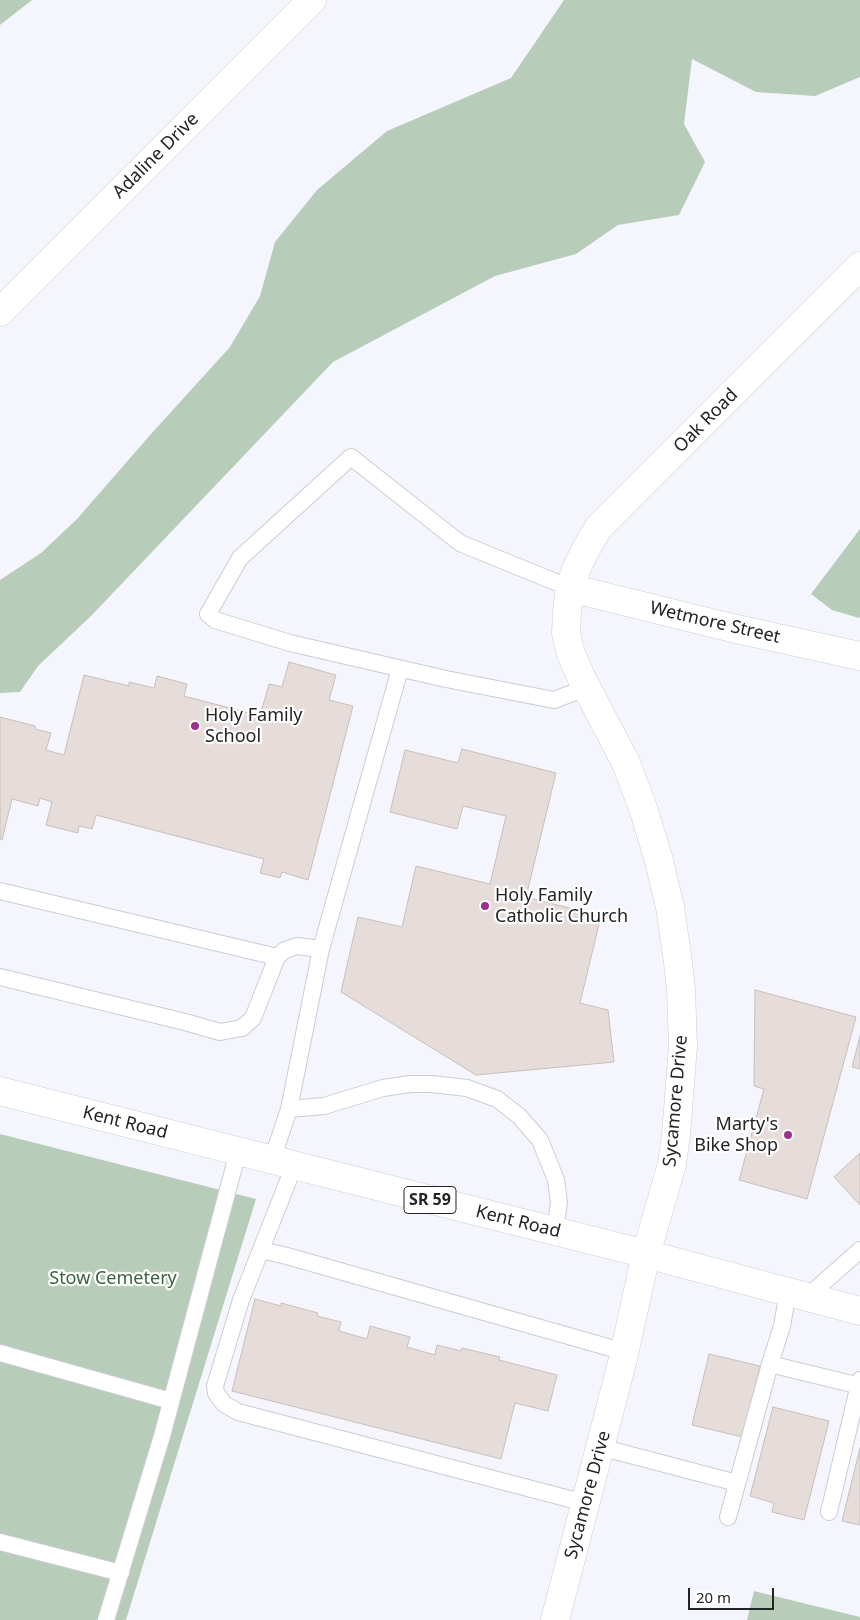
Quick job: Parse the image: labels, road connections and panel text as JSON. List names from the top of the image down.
{
  "streets": {
    "street": [
      "Adaline Drive",
      "Oak Road",
      "Wetmore Street",
      "Sycamore Drive",
      "Kent Road",
      "SR 59"
    ]
  },
  "crossings": [
    ["Oak Road", "Wetmore Street"],
    ["Oak Road", "Sycamore Drive"],
    ["Wetmore Street", "Sycamore Drive"],
    ["Sycamore Drive", "Kent Road"]
  ],
  "parks": ["Stow Cemetery"],
  "places": ["Holy Family School", "Holy Family Catholic Church", "Marty's Bike Shop"],
  "scale_bar": "20 m"
}
